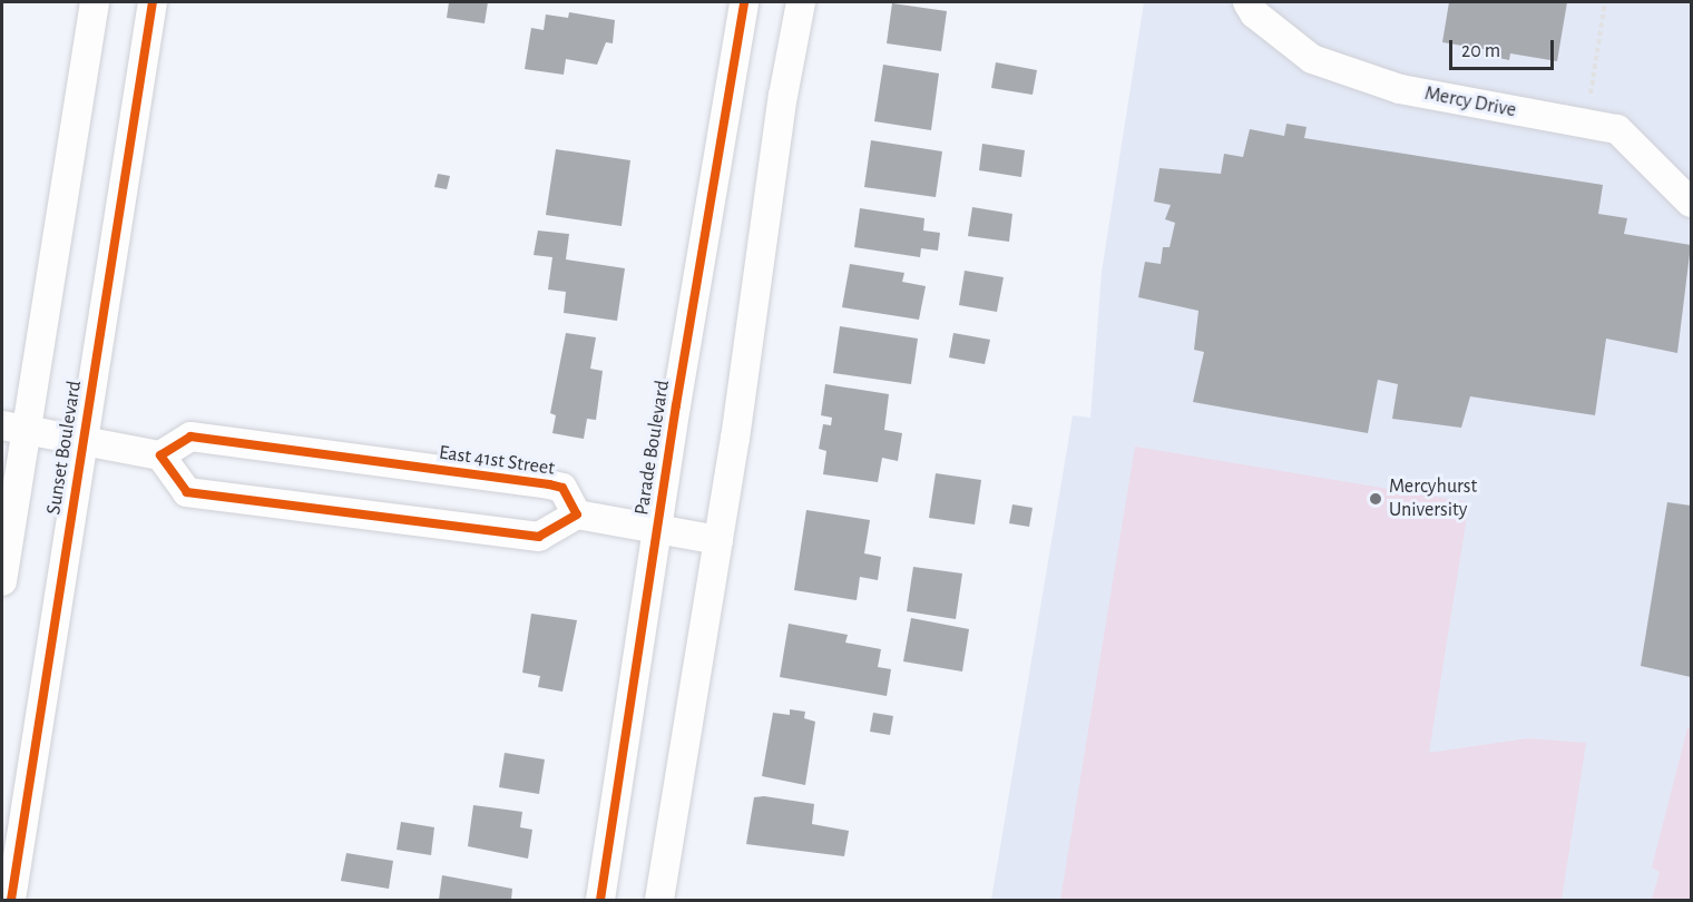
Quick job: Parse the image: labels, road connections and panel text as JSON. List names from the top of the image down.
{
  "streets": {
    "street": [
      "Mercy Drive",
      "Sunset Boulevard",
      "Parade Boulevard",
      "East 41st Street"
    ]
  },
  "places": ["Mercyhurst University"],
  "scale_bar": "20 m"
}
